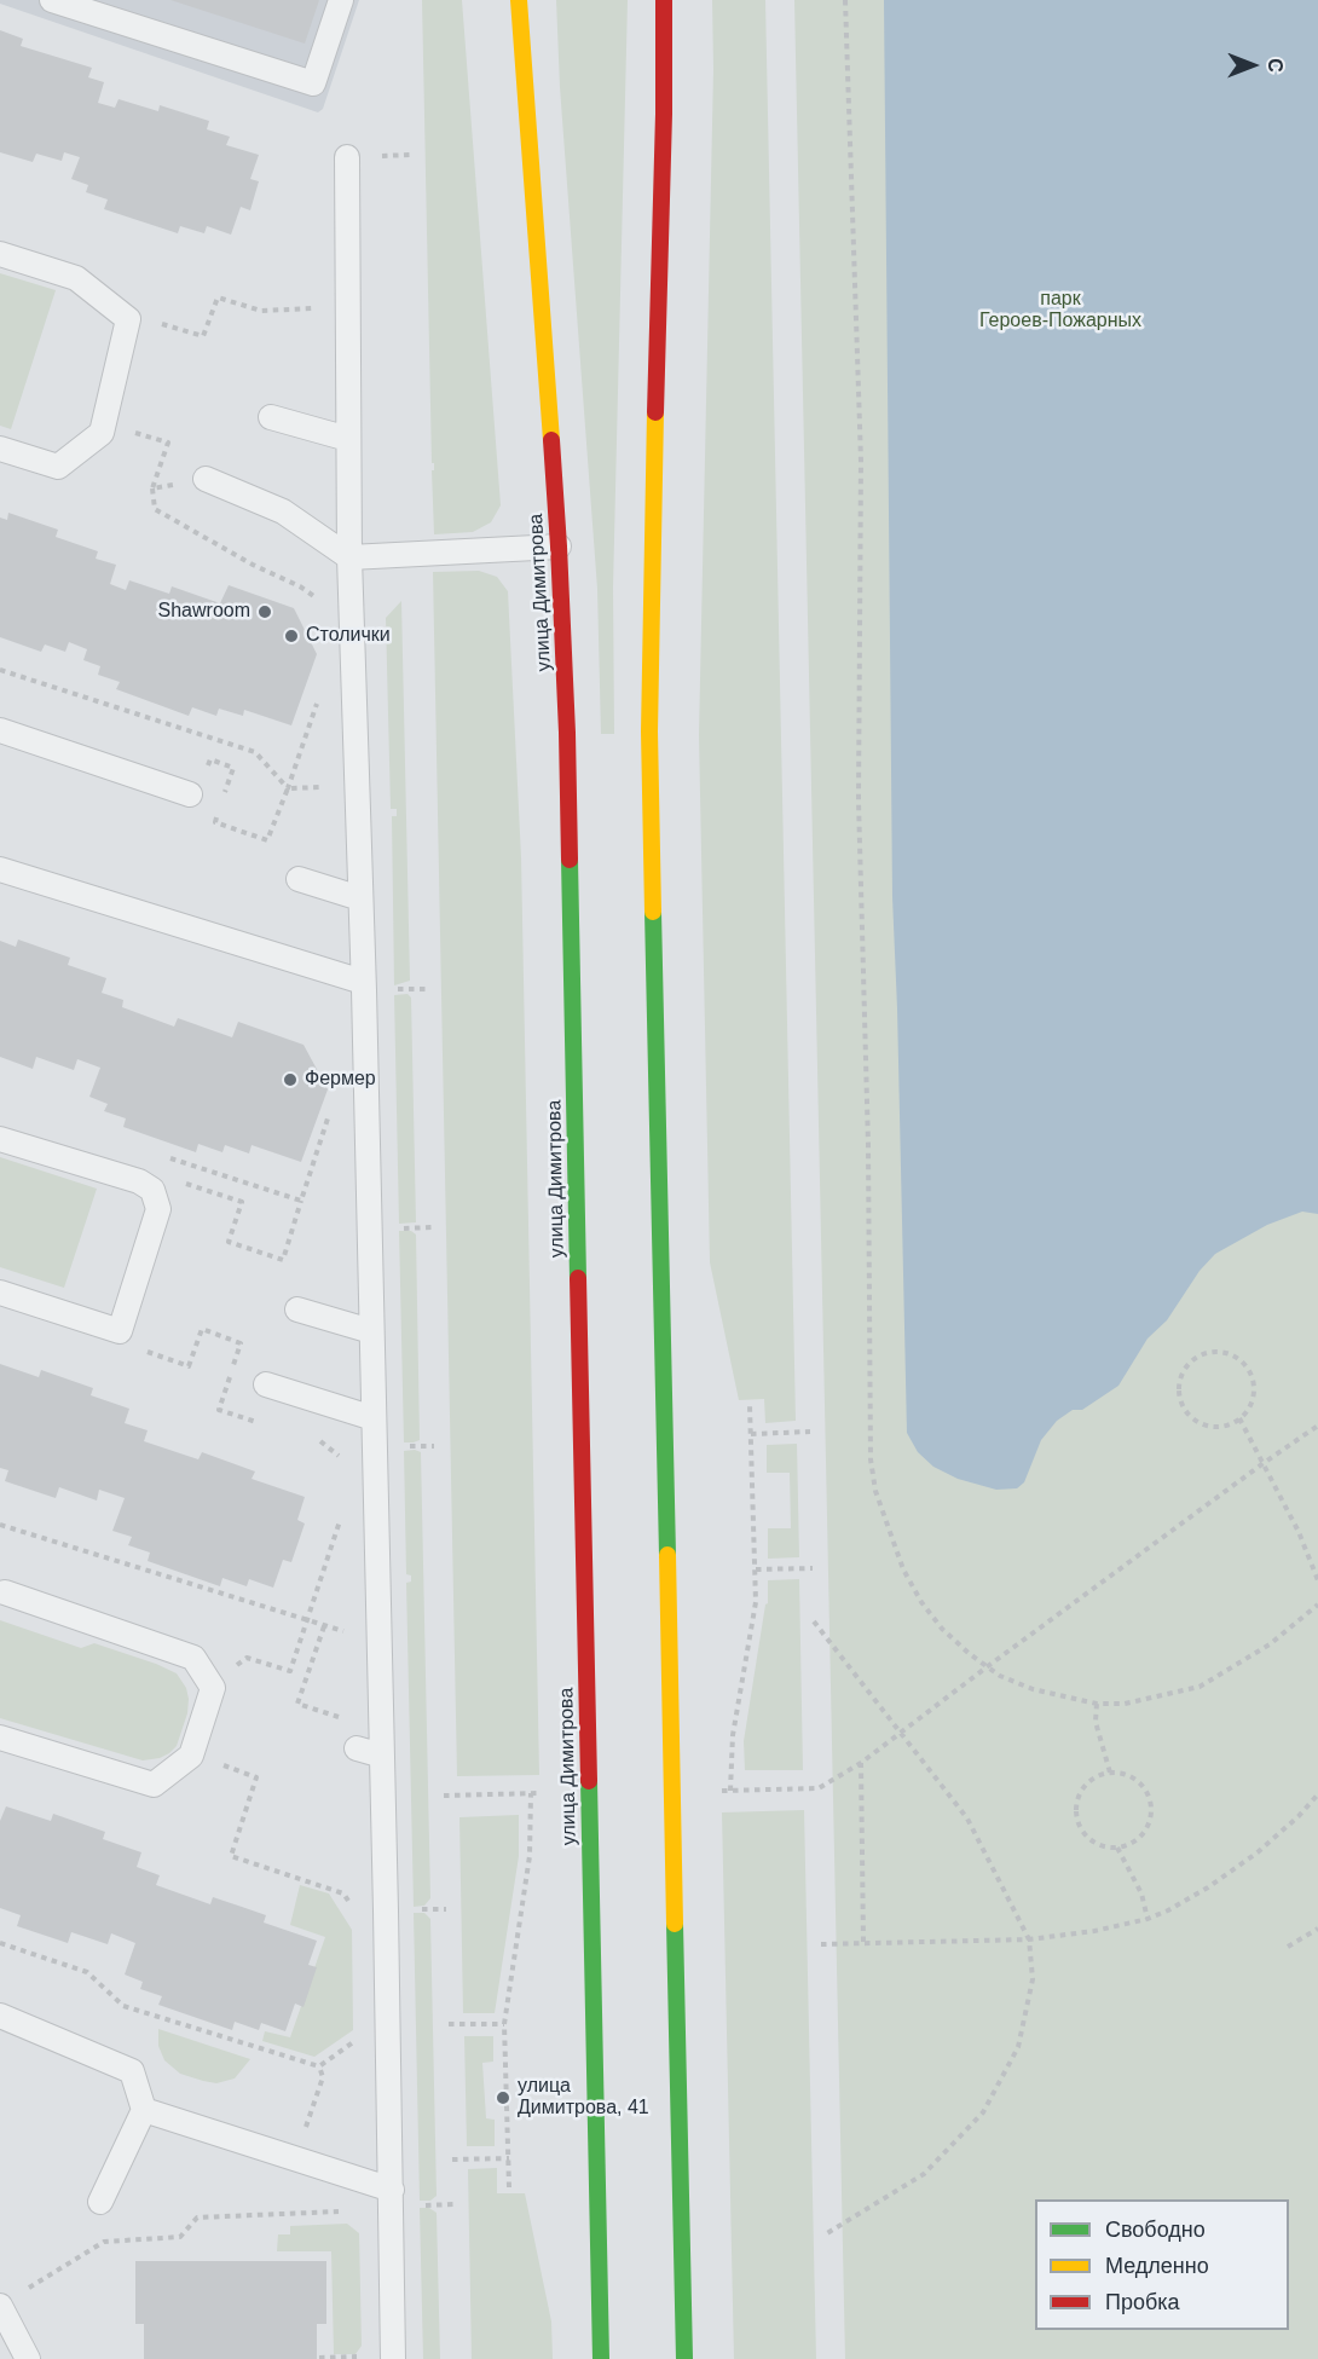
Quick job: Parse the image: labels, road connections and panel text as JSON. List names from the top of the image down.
{
  "streets": {
    "street": ["улица Димитрова"]
  },
  "parks": ["парк Героев-Пожарных"],
  "places": [
    "Shawroom",
    "Столички",
    "Фермер",
    "улица Димитрова, 41"
  ],
  "legend": ["Свободно", "Медленно", "Пробка"],
  "north": "right"
}
